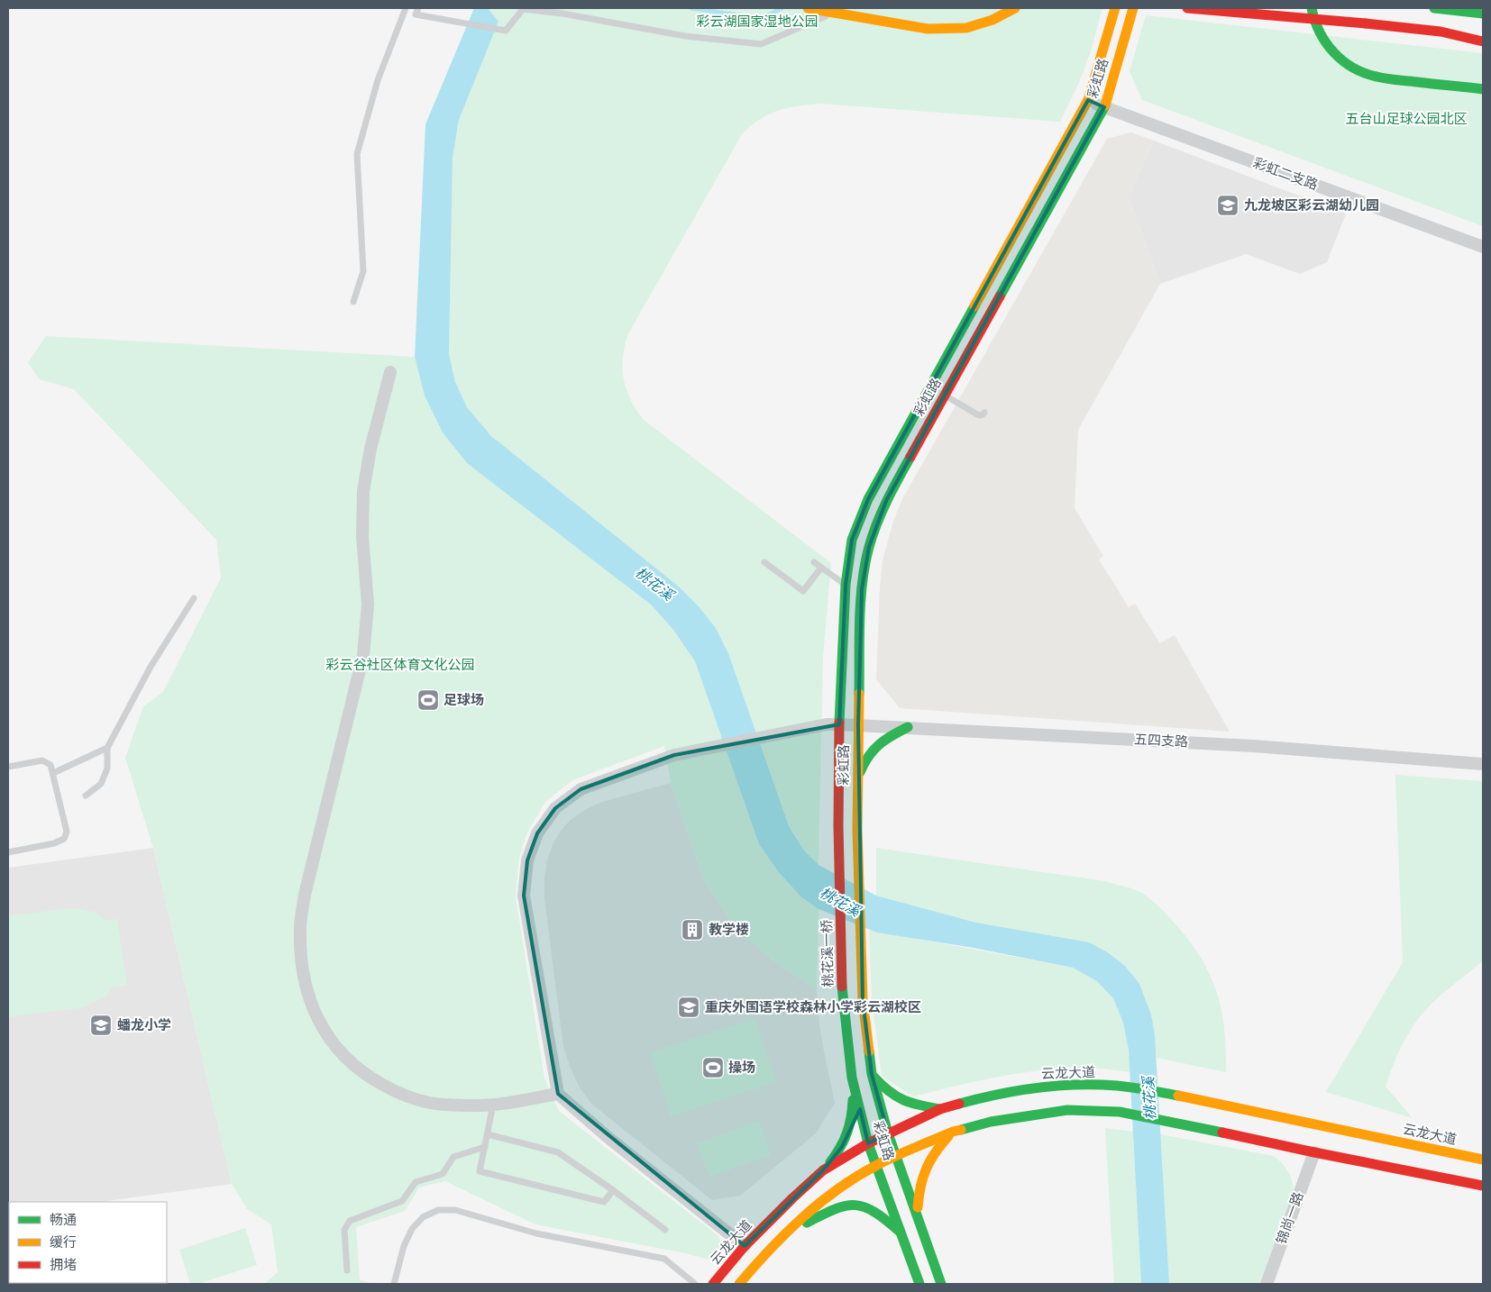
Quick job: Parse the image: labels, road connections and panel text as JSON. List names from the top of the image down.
{
  "streets": {
    "main road": ["彩虹路", "桃花溪一桥", "云龙大道"],
    "street": ["彩虹二支路", "五四支路", "锦尚一路"]
  },
  "crossings": [
    ["彩虹路", "彩虹二支路"],
    ["彩虹路", "五四支路"],
    ["彩虹路", "桃花溪一桥"],
    ["彩虹路", "云龙大道"]
  ],
  "water": ["桃花溪"],
  "parks": ["彩云湖国家湿地公园", "五台山足球公园北区", "彩云谷社区体育文化公园"],
  "places": {
    "school or university": ["九龙坡区彩云湖幼儿园", "重庆外国语学校森林小学彩云湖校区", "蟠龙小学"],
    "sports": ["足球场", "操场"],
    "building": ["教学楼"]
  },
  "legend": ["畅通", "缓行", "拥堵"]
}
